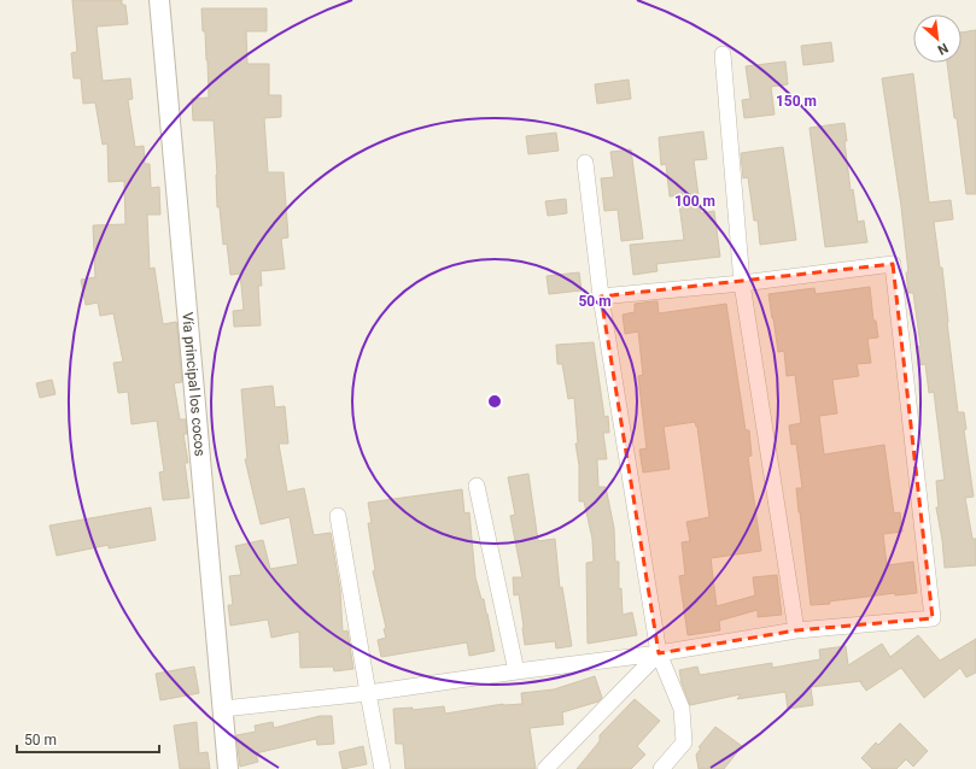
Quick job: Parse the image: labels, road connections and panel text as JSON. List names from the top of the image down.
{
  "streets": {
    "street": ["Vía principal los cocos"]
  },
  "scale_bar": "50 m",
  "north": "bottom right",
  "rings": ["150 m", "100 m", "50 m"]
}
